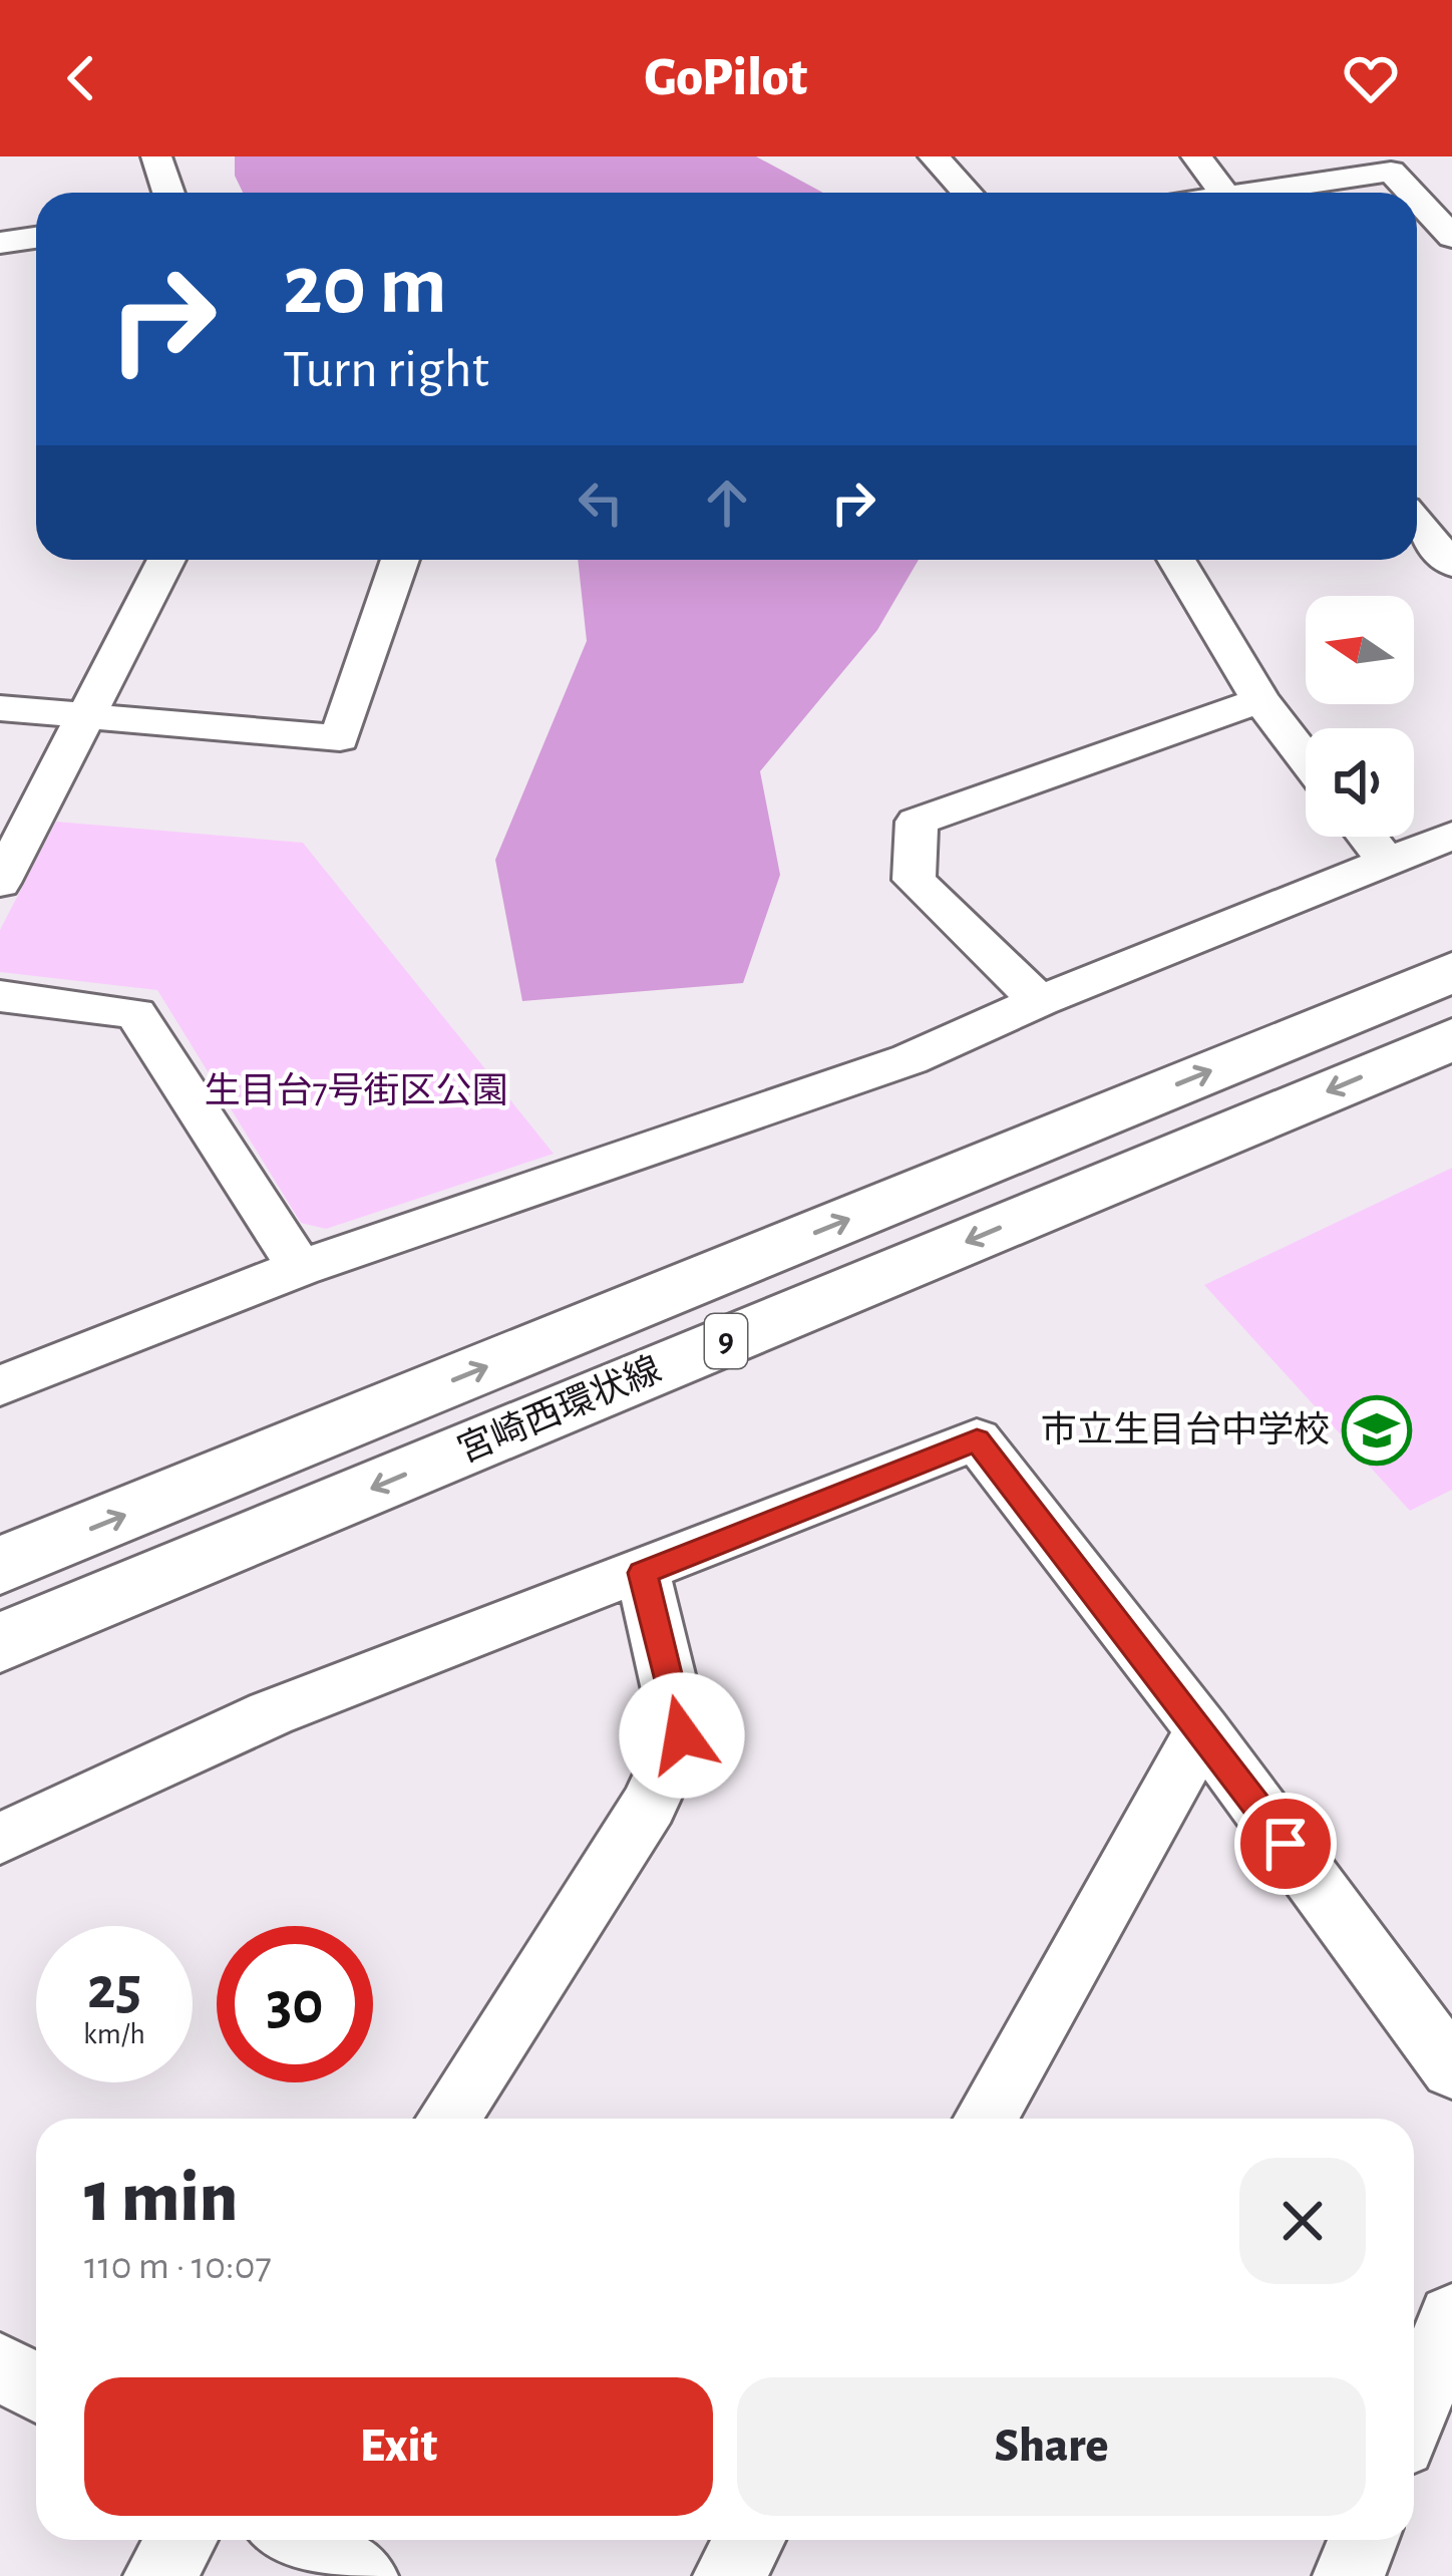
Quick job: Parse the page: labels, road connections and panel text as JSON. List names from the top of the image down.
{
  "streets": {
    "main road": ["9", "宮崎西環状線"]
  },
  "parks": ["生目台7号街区公園"],
  "places": {
    "school or university": ["市立生目台中学校"]
  },
  "north": "left",
  "page": {
    "header": "GoPilot",
    "turn": ["20 m", "Turn right"],
    "speed": "25 km/h",
    "limit": "30",
    "heading": ["1 min", "110 m · 10:07"],
    "buttons": ["Exit", "Share"]
  }
}
